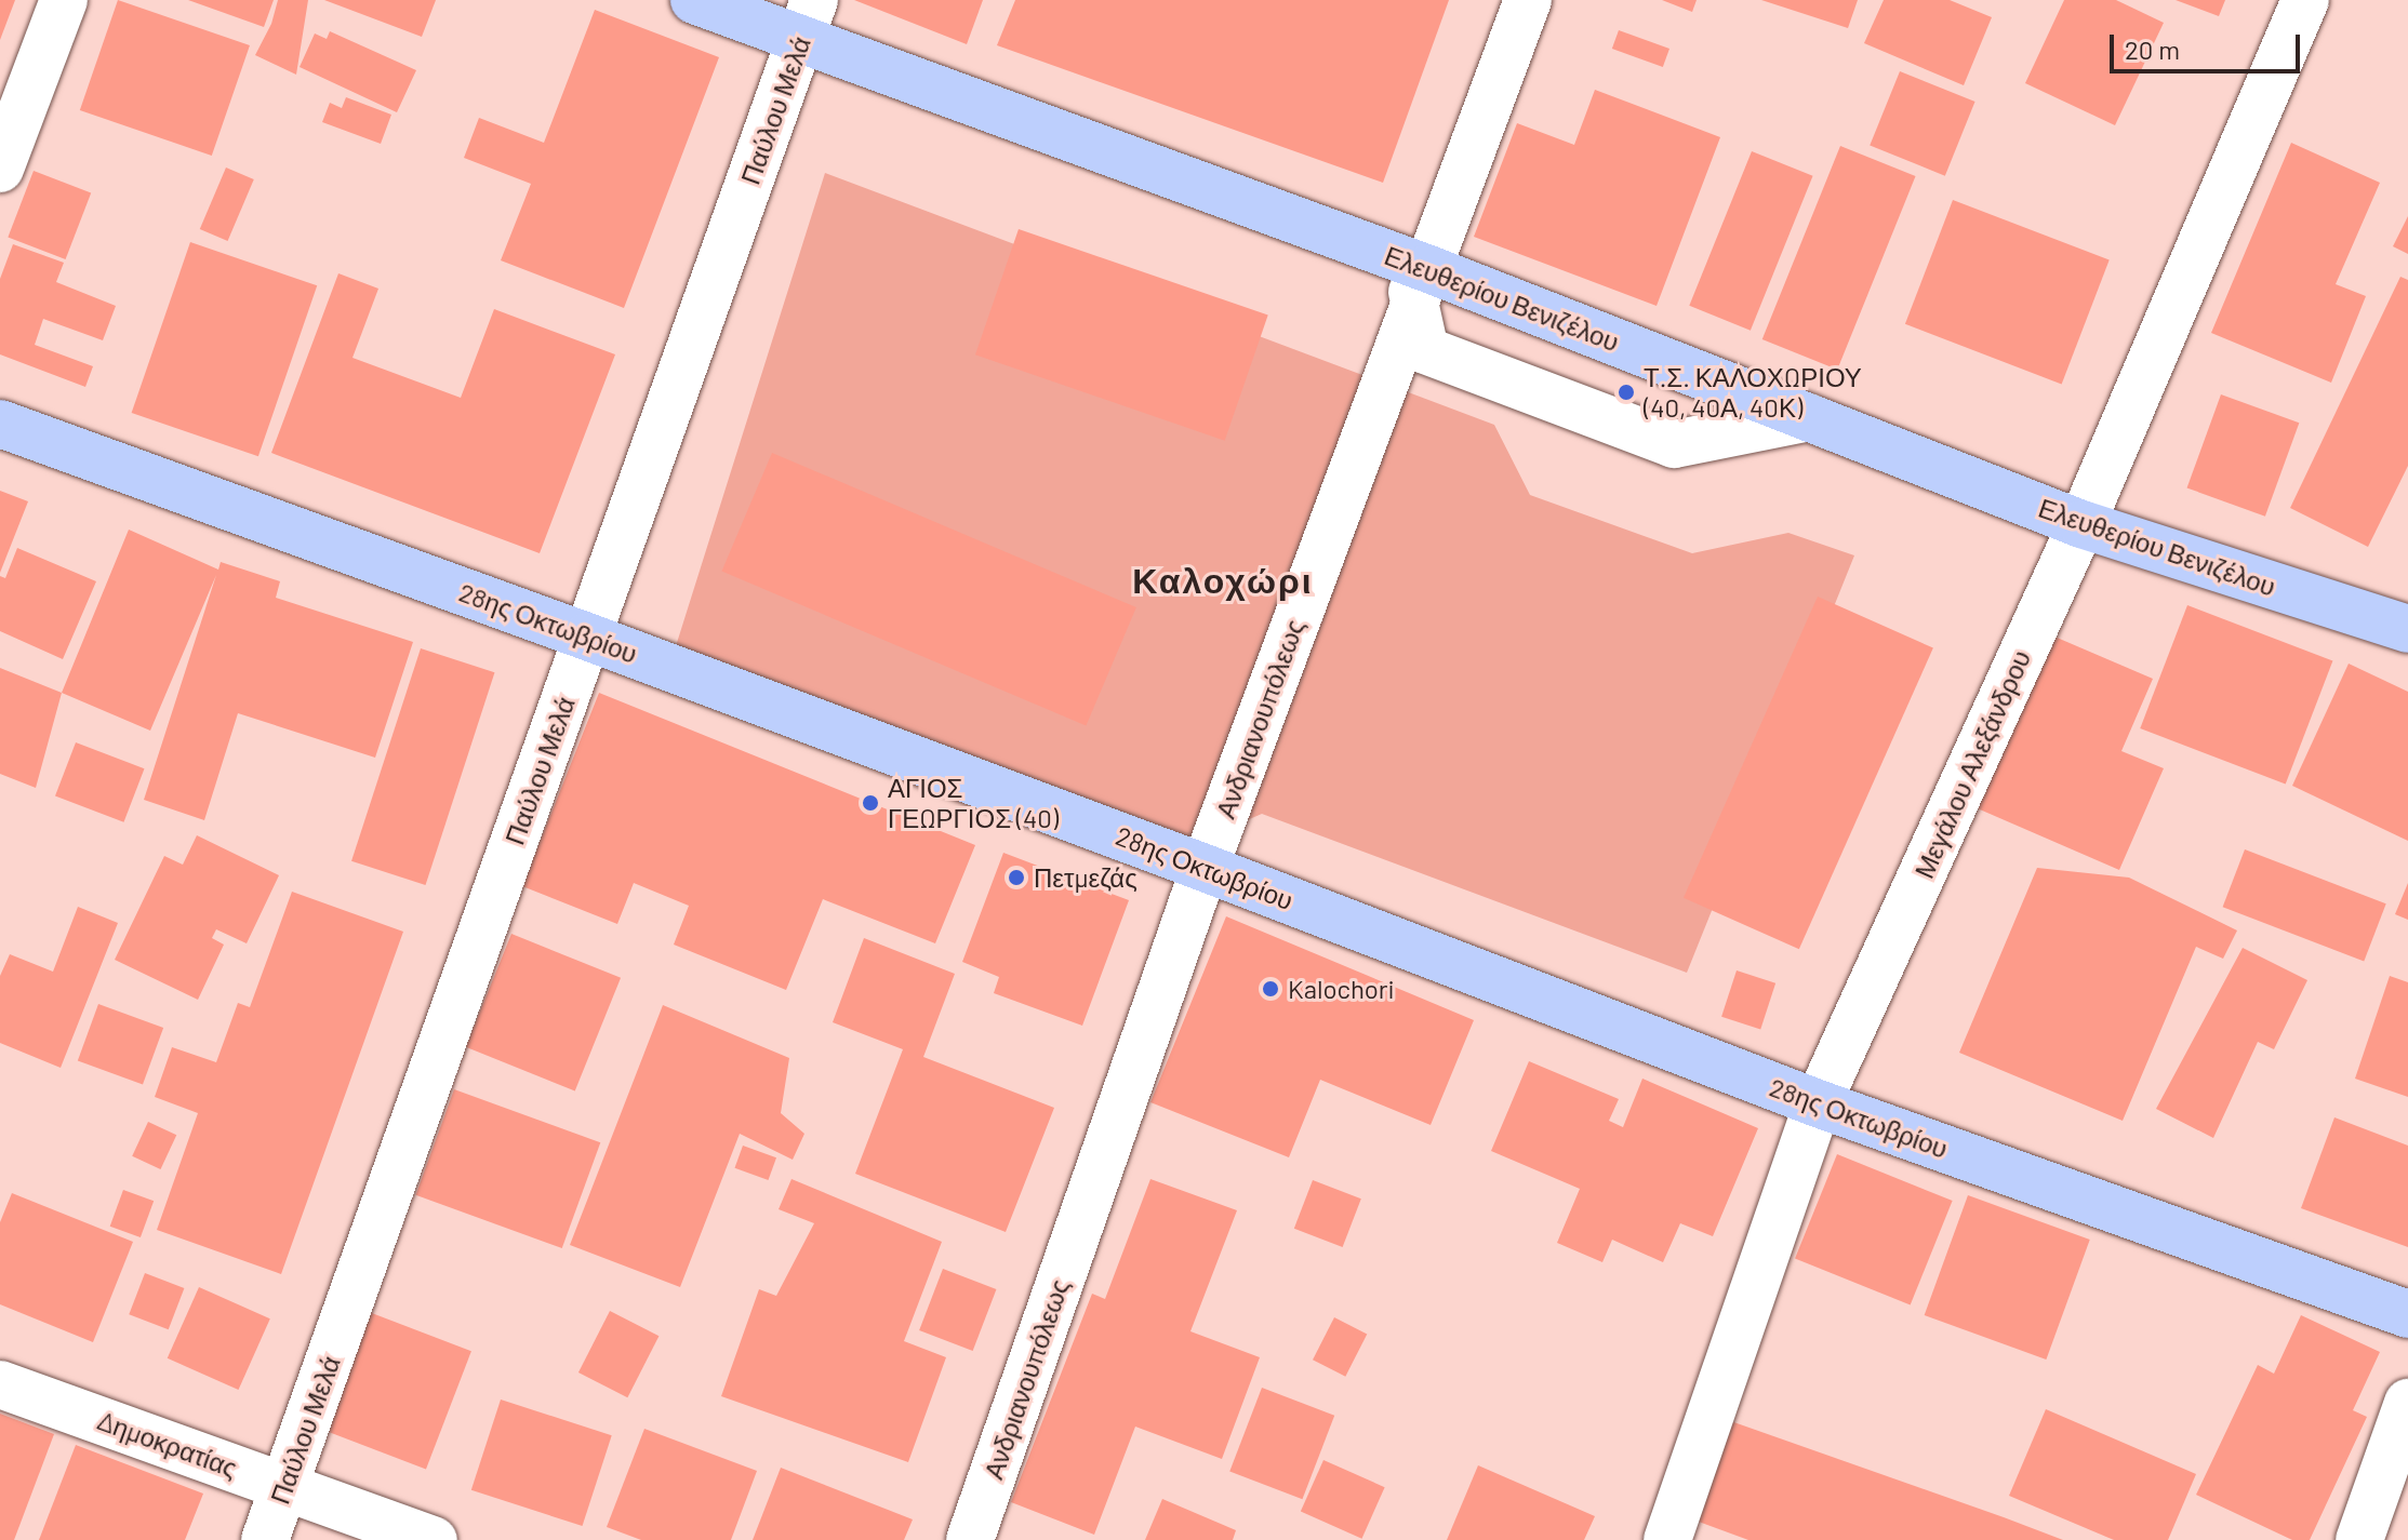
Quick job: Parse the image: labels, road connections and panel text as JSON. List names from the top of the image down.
{
  "streets": {
    "main road": ["Ελευθερίου Βενιζέλου", "28ης Οκτωβρίου"],
    "street": [
      "Παύλου Μελά",
      "Ανδριανουπόλεως",
      "Μεγάλου Αλεξάνδρου",
      "Δημοκρατίας"
    ]
  },
  "crossings": [
    ["Παύλου Μελά", "Ελευθερίου Βενιζέλου"],
    ["Παύλου Μελά", "28ης Οκτωβρίου"],
    ["Παύλου Μελά", "Δημοκρατίας"],
    ["Ελευθερίου Βενιζέλου", "Ανδριανουπόλεως"],
    ["Ελευθερίου Βενιζέλου", "Μεγάλου Αλεξάνδρου"],
    ["28ης Οκτωβρίου", "Ανδριανουπόλεως"],
    ["28ης Οκτωβρίου", "Μεγάλου Αλεξάνδρου"]
  ],
  "districts": ["Καλοχώρι"],
  "places": [
    "Τ.Σ. ΚΑΛΟΧΩΡΙΟΥ (40, 40Α, 40Κ)",
    "ΑΓΙΟΣ ΓΕΩΡΓΙΟΣ (40)",
    "Πετμεζάς",
    "Kalochori"
  ],
  "scale_bar": "20 m"
}
